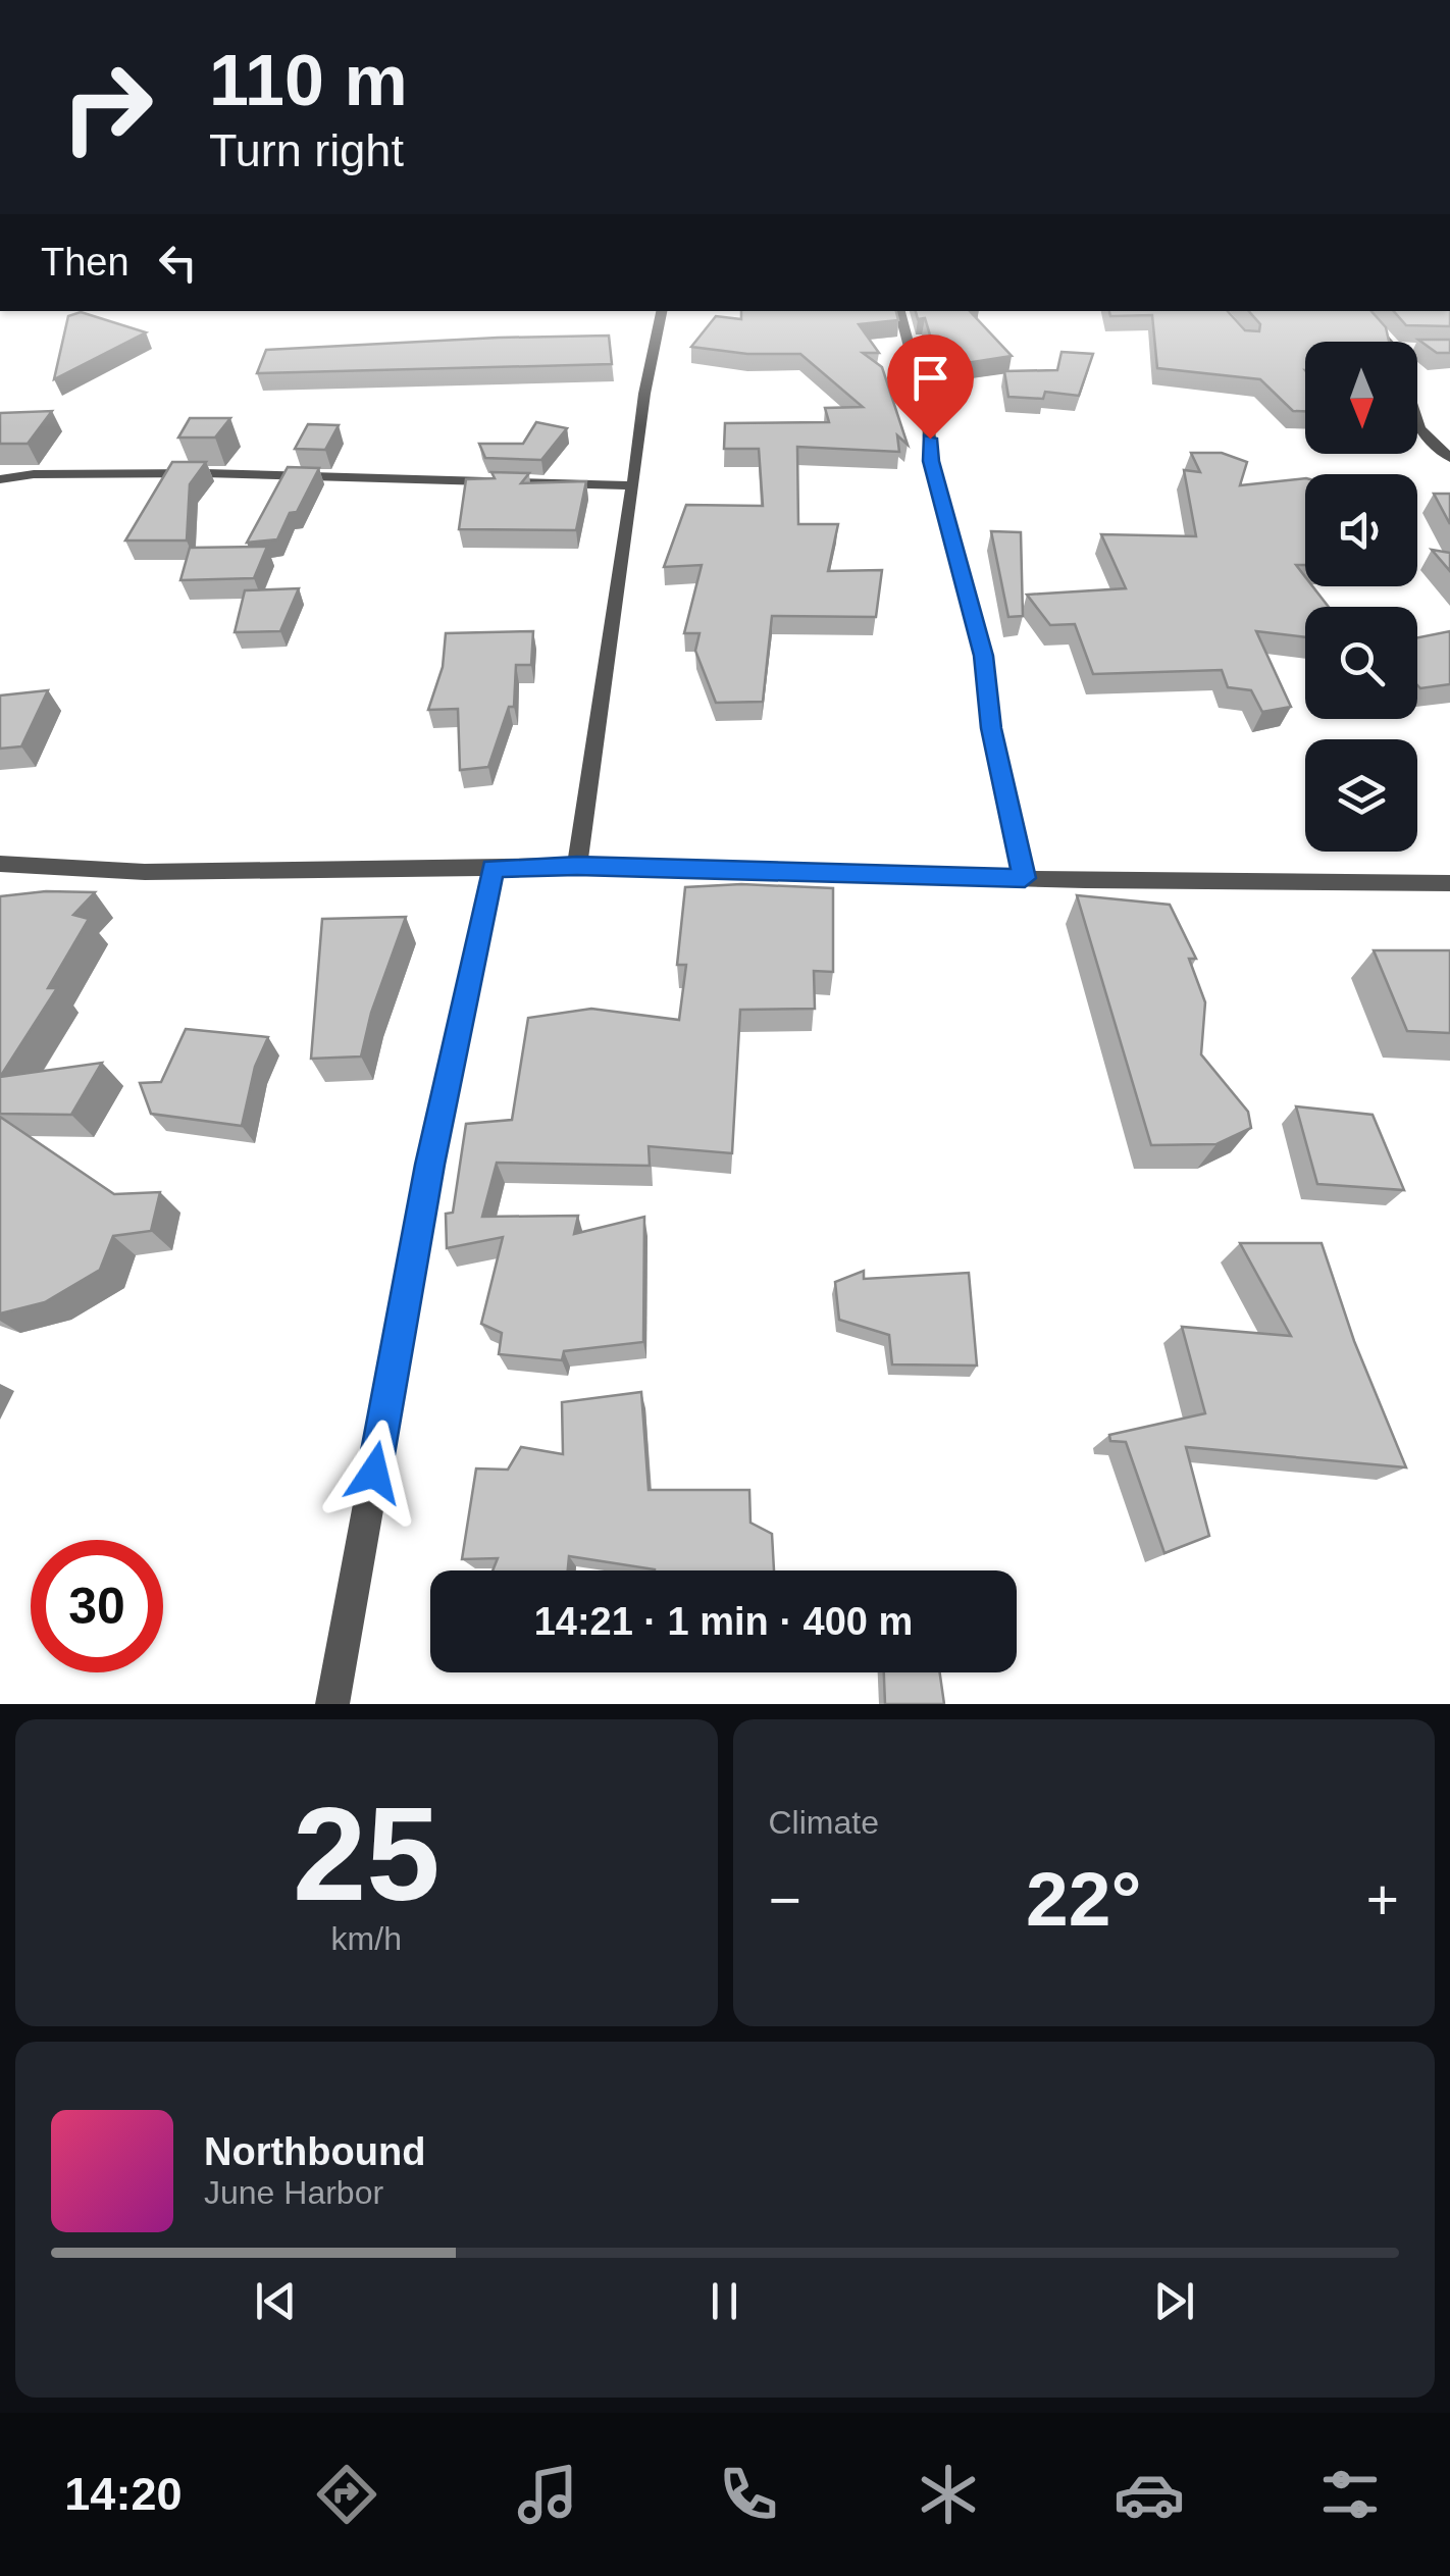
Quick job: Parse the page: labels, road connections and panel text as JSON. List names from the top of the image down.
{
  "north": "bottom",
  "page": {
    "turn": ["110 m", "Turn right"],
    "then": "Then",
    "limit": "30",
    "trip": "14:21 · 1 min · 400 m",
    "tile": [
      ["25", "km/h"],
      "Climate"
    ],
    "heat": ["−", "22°", "+"],
    "song": ["Northbound", "June Harbor"],
    "tabs": "14:20"
  }
}
